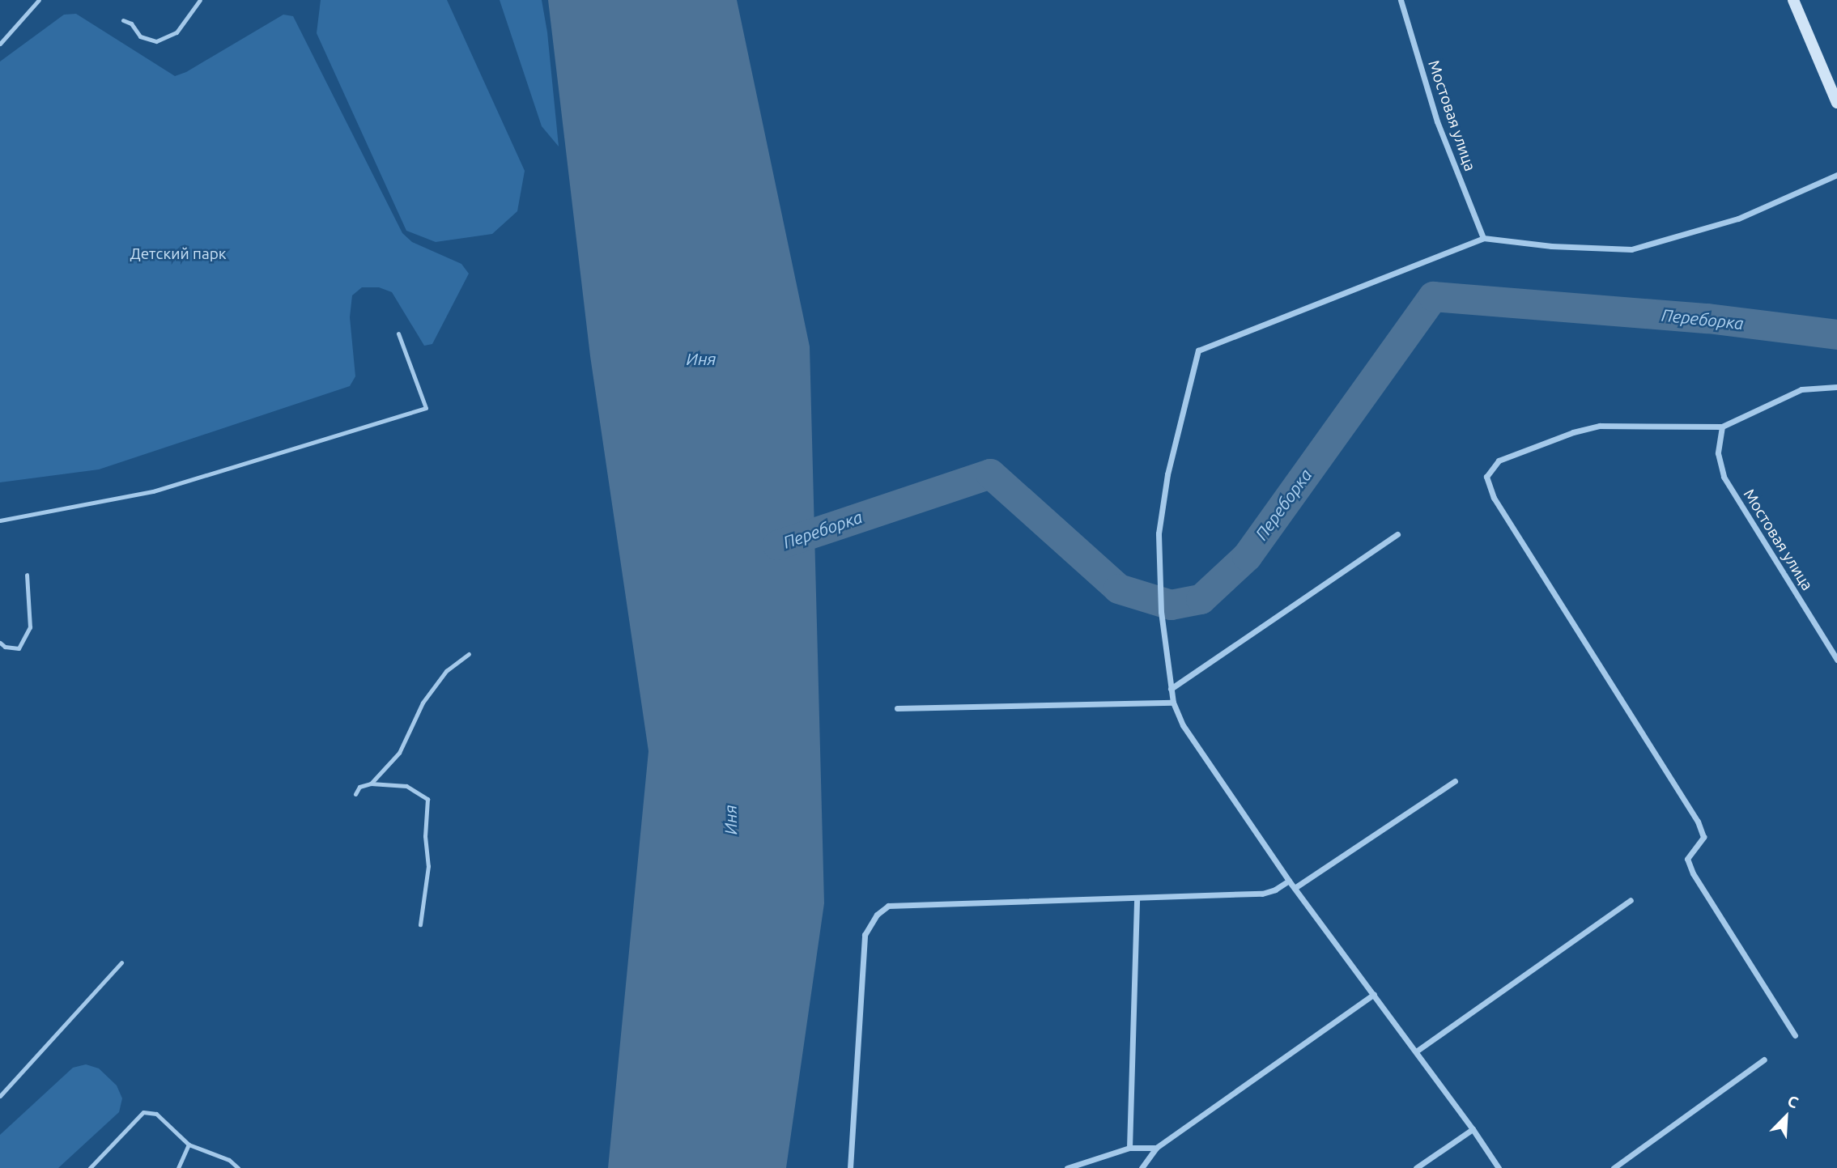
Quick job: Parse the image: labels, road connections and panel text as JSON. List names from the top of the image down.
{
  "streets": {
    "street": ["Мостовая улица"]
  },
  "water": ["Переборка", "Иня"],
  "parks": ["Детский парк"],
  "north": "top right"
}
